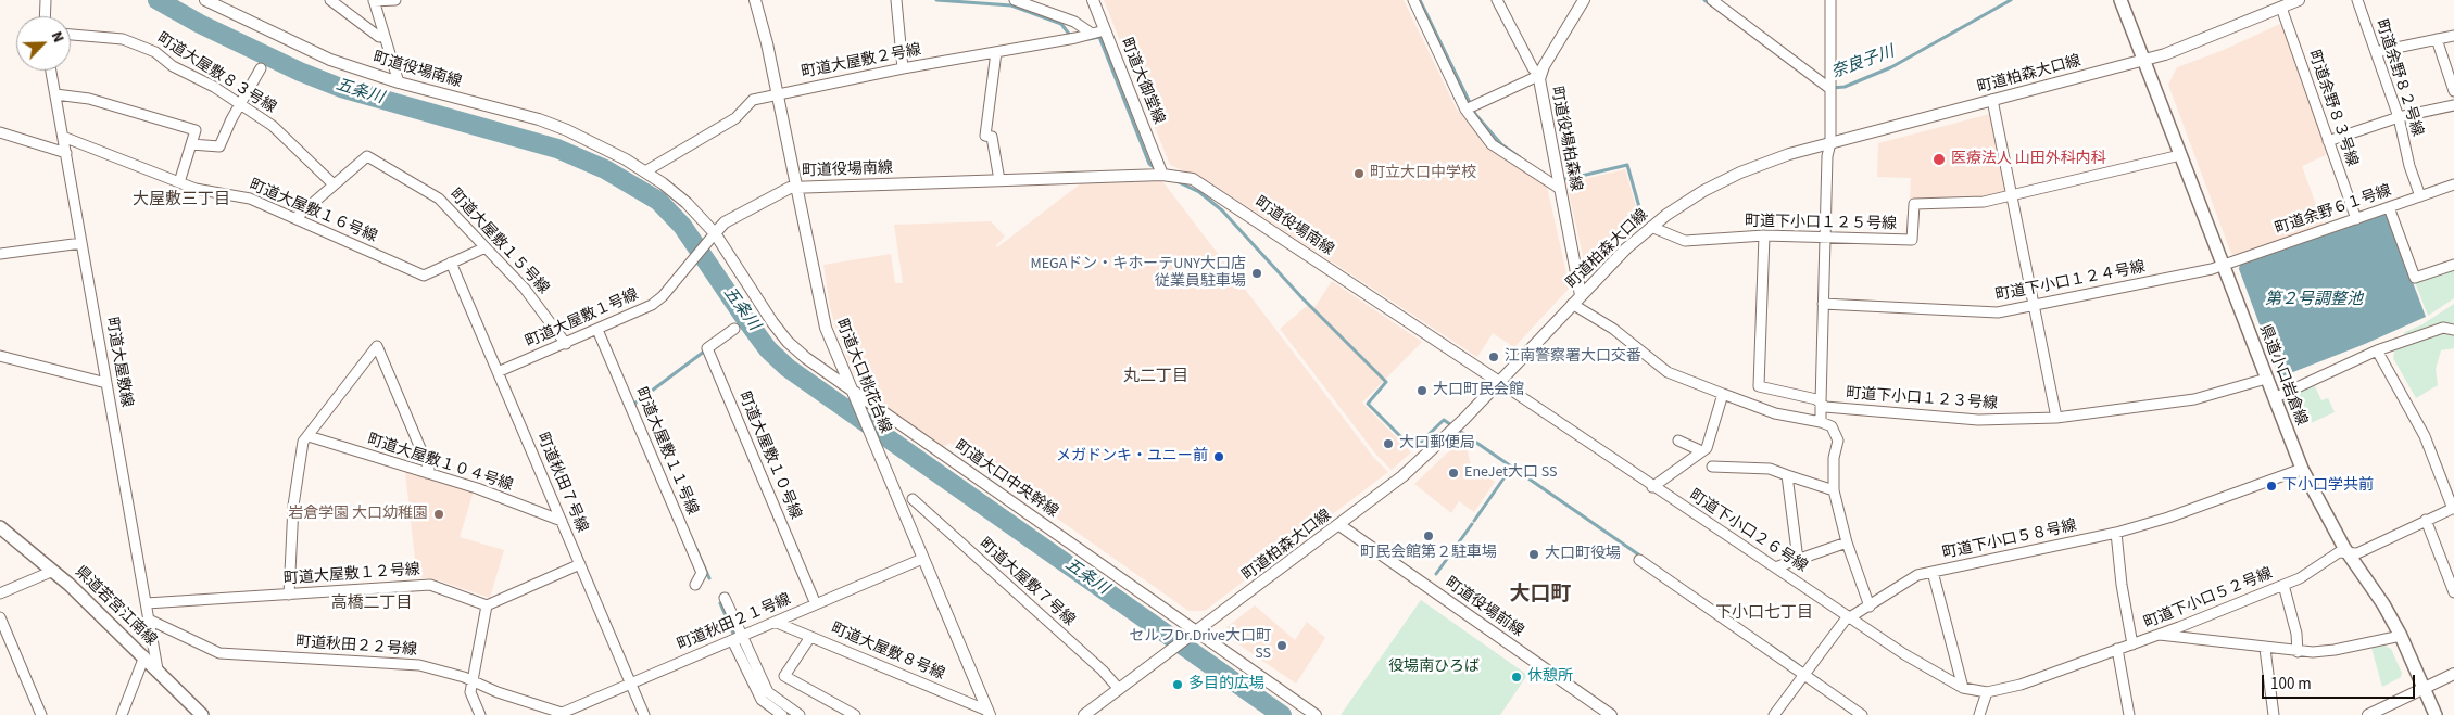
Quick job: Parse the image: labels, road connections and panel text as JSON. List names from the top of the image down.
{
  "streets": {
    "main road": ["県道小口岩倉線", "県道若宮江南線"],
    "street": [
      "町道大屋敷２号線",
      "町道役場南線",
      "町道大屋敷８３号線",
      "町道柏森大口線",
      "町道余野８２号線",
      "町道大御堂線",
      "町道余野８３号線",
      "町道役場柏森線",
      "町道余野６１号線",
      "町道大屋敷１６号線",
      "町道下小口１２５号線",
      "町道大屋敷１５号線",
      "町道下小口１２４号線",
      "町道大屋敷１号線",
      "町道大屋敷線",
      "町道大口桃花台線",
      "町道下小口１２３号線",
      "町道大屋敷１１号線",
      "町道大屋敷１０号線",
      "町道大屋敷１０４号線",
      "町道大口中央幹線",
      "町道秋田７号線",
      "町道下小口２６号線",
      "町道下小口５８号線",
      "町道大屋敷１２号線",
      "町道大屋敷７号線",
      "町道下小口５２号線",
      "町道役場前線",
      "町道秋田２１号線",
      "町道秋田２２号線",
      "町道大屋敷８号線"
    ]
  },
  "crossings": [
    ["町道大屋敷２号線", "町道役場南線"],
    ["町道大屋敷２号線", "町道大御堂線"],
    ["町道大屋敷２号線", "町道大口桃花台線"],
    ["町道役場南線", "町道柏森大口線"],
    ["町道役場南線", "町道大御堂線"],
    ["町道役場南線", "町道大屋敷１号線"],
    ["町道役場南線", "町道大口桃花台線"],
    ["町道役場南線", "町道大口中央幹線"],
    ["町道役場南線", "町道下小口２６号線"],
    ["町道大屋敷８３号線", "町道大屋敷１５号線"],
    ["町道柏森大口線", "町道余野８３号線"],
    ["町道柏森大口線", "町道役場柏森線"],
    ["町道柏森大口線", "町道下小口１２５号線"],
    ["町道柏森大口線", "県道小口岩倉線"],
    ["町道柏森大口線", "町道大口中央幹線"],
    ["町道柏森大口線", "町道下小口２６号線"],
    ["町道柏森大口線", "町道大屋敷７号線"],
    ["町道柏森大口線", "町道役場前線"],
    ["町道余野８２号線", "町道余野６１号線"],
    ["町道余野８３号線", "町道余野６１号線"],
    ["町道余野６１号線", "町道下小口１２４号線"],
    ["町道余野６１号線", "県道小口岩倉線"],
    ["町道大屋敷１６号線", "町道大屋敷１５号線"],
    ["町道大屋敷１６号線", "町道大屋敷線"],
    ["町道大屋敷１６号線", "町道秋田７号線"],
    ["町道下小口１２５号線", "県道小口岩倉線"],
    ["町道下小口１２５号線", "町道下小口１２３号線"],
    ["町道大屋敷１５号線", "町道大屋敷１号線"],
    ["町道下小口１２４号線", "県道小口岩倉線"],
    ["町道大屋敷１号線", "町道大屋敷１１号線"],
    ["町道大屋敷１号線", "町道大口中央幹線"],
    ["町道大屋敷１号線", "町道秋田７号線"],
    ["町道大屋敷線", "町道大屋敷１２号線"],
    ["町道大屋敷線", "県道若宮江南線"],
    ["町道大屋敷線", "町道秋田２２号線"],
    ["県道小口岩倉線", "町道下小口１２３号線"],
    ["県道小口岩倉線", "町道下小口５８号線"],
    ["県道小口岩倉線", "町道下小口５２号線"],
    ["町道大口桃花台線", "町道大口中央幹線"],
    ["町道大口桃花台線", "町道秋田２１号線"],
    ["町道大口桃花台線", "町道大屋敷８号線"],
    ["町道大屋敷１０号線", "町道秋田２１号線"],
    ["町道大屋敷１０４号線", "町道秋田７号線"],
    ["町道秋田７号線", "町道秋田２１号線"],
    ["町道下小口２６号線", "町道下小口５８号線"],
    ["町道下小口２６号線", "町道下小口５２号線"],
    ["町道秋田２１号線", "町道秋田２２号線"],
    ["町道秋田２１号線", "町道大屋敷８号線"]
  ],
  "districts": [
    "大屋敷三丁目",
    "丸二丁目",
    "大口町",
    "高橋二丁目",
    "下小口七丁目"
  ],
  "water": ["奈良子川", "五条川", "第２号調整池"],
  "parks": ["役場南ひろば"],
  "places": [
    "医療法人 山田外科内科",
    "町立大口中学校",
    "MEGAドン・キホーテUNY大口店 従業員駐車場",
    "江南警察署大口交番",
    "大口町民会館",
    "大口郵便局",
    "メガドンキ・ユニー前",
    "EneJet大口 SS",
    "下小口学共前",
    "岩倉学園 大口幼稚園",
    "町民会館第２駐車場",
    "大口町役場",
    "セルフDr.Drive大口町 SS",
    "休憩所",
    "多目的広場"
  ],
  "scale_bar": "100 m",
  "north": "top right"
}
